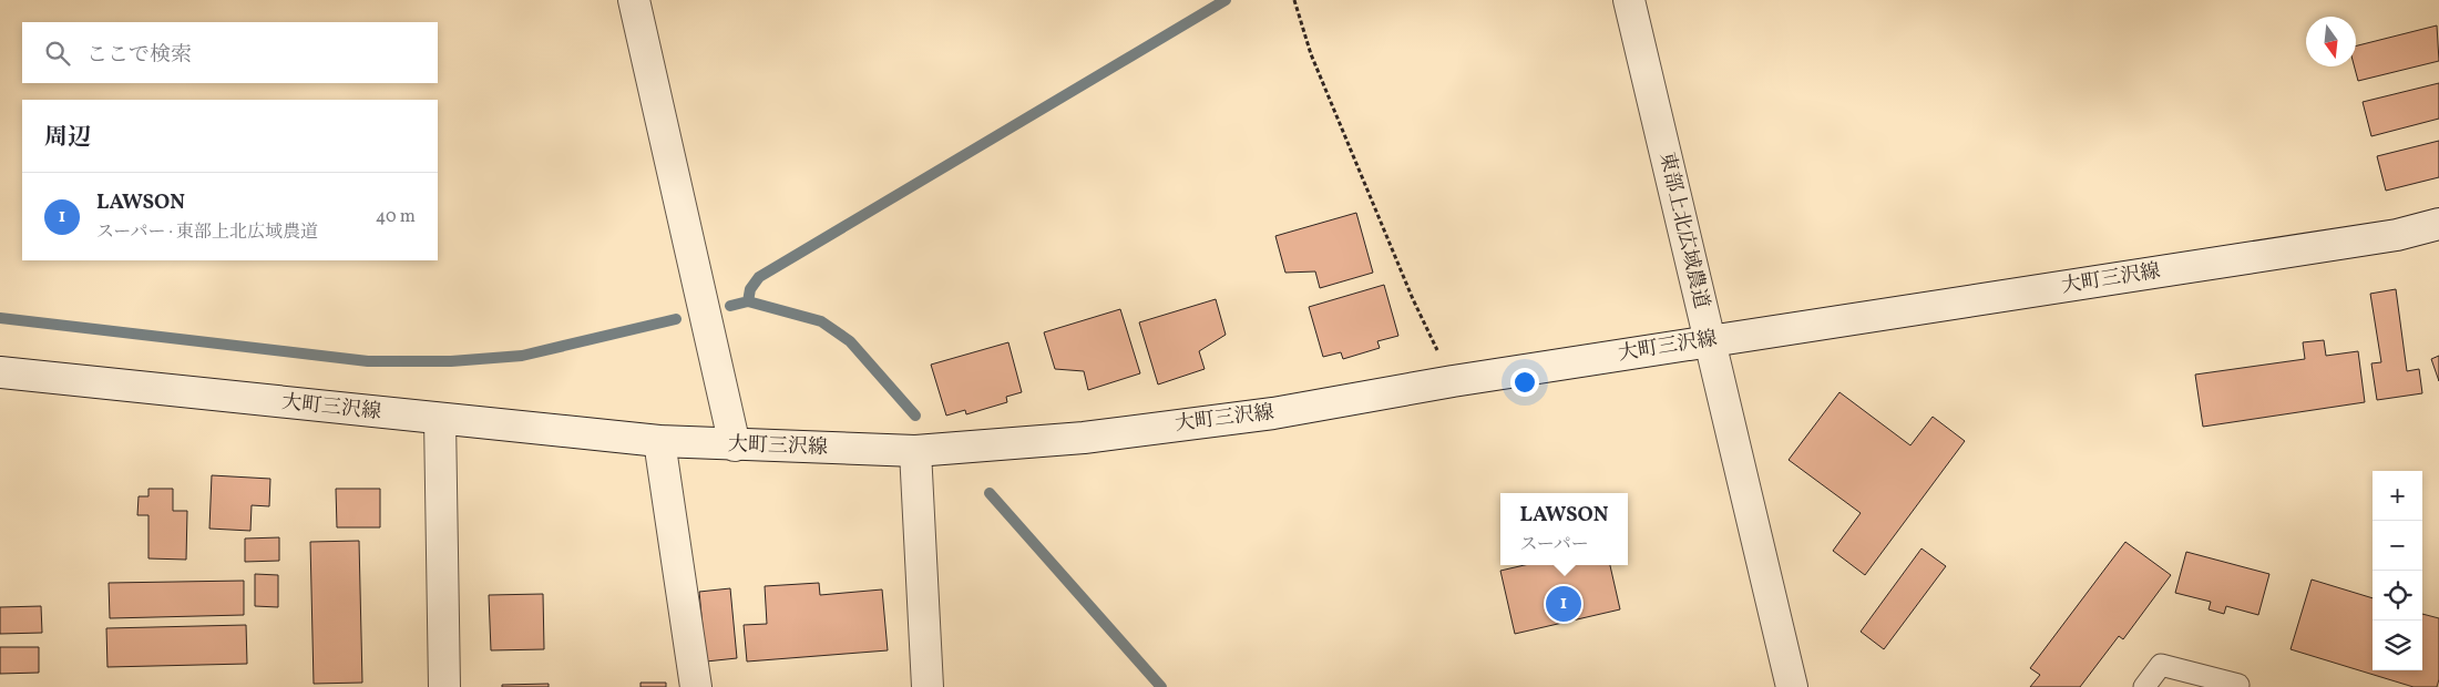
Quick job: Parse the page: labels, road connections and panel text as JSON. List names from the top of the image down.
{
  "streets": {
    "main road": ["東部上北広域農道", "大町三沢線"]
  },
  "crossings": [
    ["東部上北広域農道", "大町三沢線"]
  ],
  "north": "bottom",
  "page": {
    "search": "ここで検索",
    "heading": "周辺",
    "list": [
      {
        "mark": "1",
        "name": "LAWSON",
        "note": "スーパー · 東部上北広域農道",
        "value": "40 m"
      }
    ],
    "map_buttons": ["+", "−"],
    "popup": ["LAWSON", "スーパー"],
    "pins": "1"
  }
}
